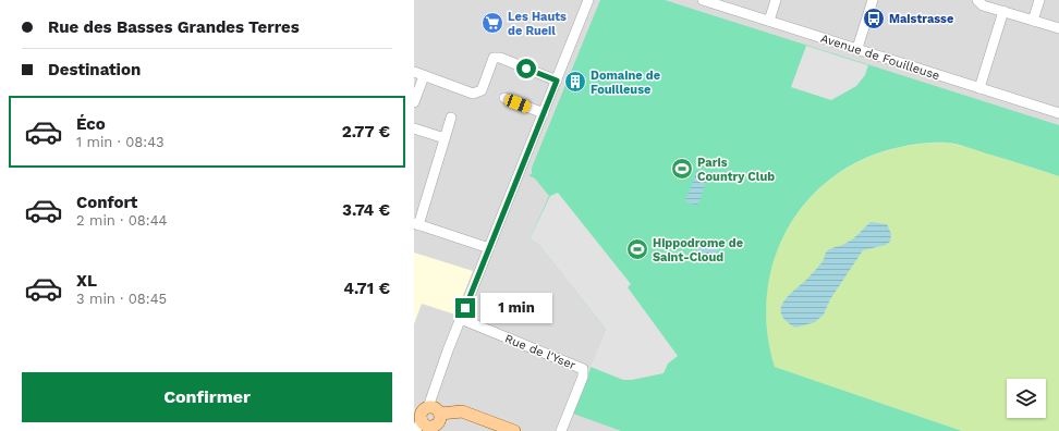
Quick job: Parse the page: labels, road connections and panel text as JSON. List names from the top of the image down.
{
  "streets": {
    "street": ["Avenue de Fouilleuse", "Rue de l'Yser"]
  },
  "places": {
    "bus stop": ["Maistrasse"],
    "supermarket": ["Les Hauts de Rueil"],
    "building": ["Domaine de Fouilleuse"],
    "sports": ["Paris Country Club", "Hippodrome de Saint-Cloud"]
  },
  "page": {
    "banner": ["Rue des Basses Grandes Terres", "Destination"],
    "list": [
      {
        "name": "Éco",
        "note": "1 min · 08:43",
        "value": "2.77 €"
      },
      {
        "name": "Confort",
        "note": "2 min · 08:44",
        "value": "3.74 €"
      },
      {
        "name": "XL",
        "note": "3 min · 08:45",
        "value": "4.71 €"
      }
    ],
    "bubble": "1 min",
    "buttons": "Confirmer"
  }
}
